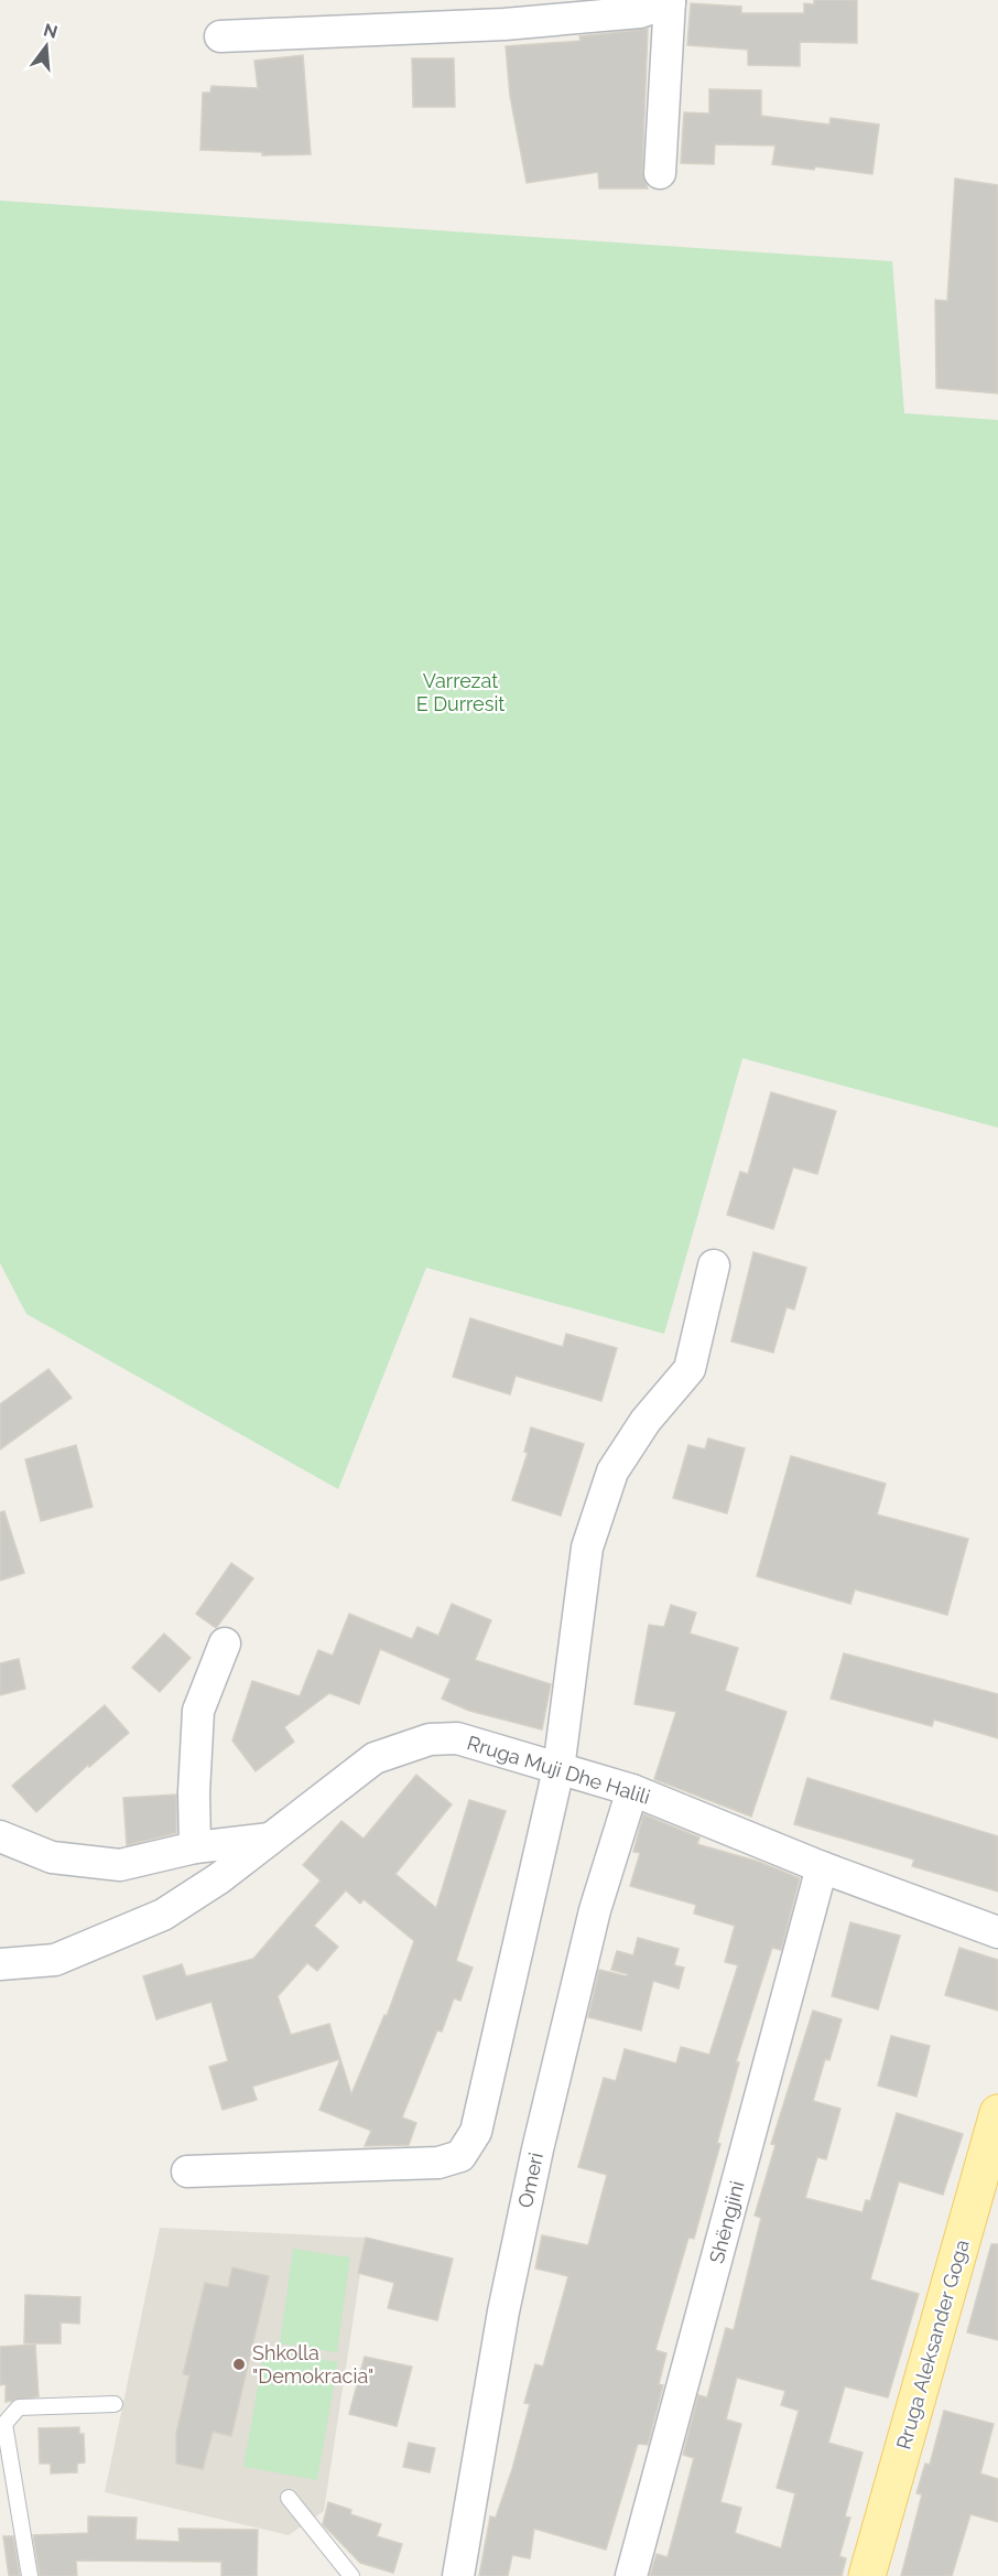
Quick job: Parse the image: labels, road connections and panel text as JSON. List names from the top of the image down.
{
  "streets": {
    "main road": ["Rruga Aleksander Goga"],
    "street": ["Rruga Muji Dhe Halili", "Omeri", "Shëngjini"]
  },
  "crossings": [
    ["Rruga Muji Dhe Halili", "Omeri"],
    ["Rruga Muji Dhe Halili", "Shëngjini"]
  ],
  "parks": ["Varrezat E Durresit"],
  "places": ["Shkolla \"Demokracia\""],
  "north": "top"
}
